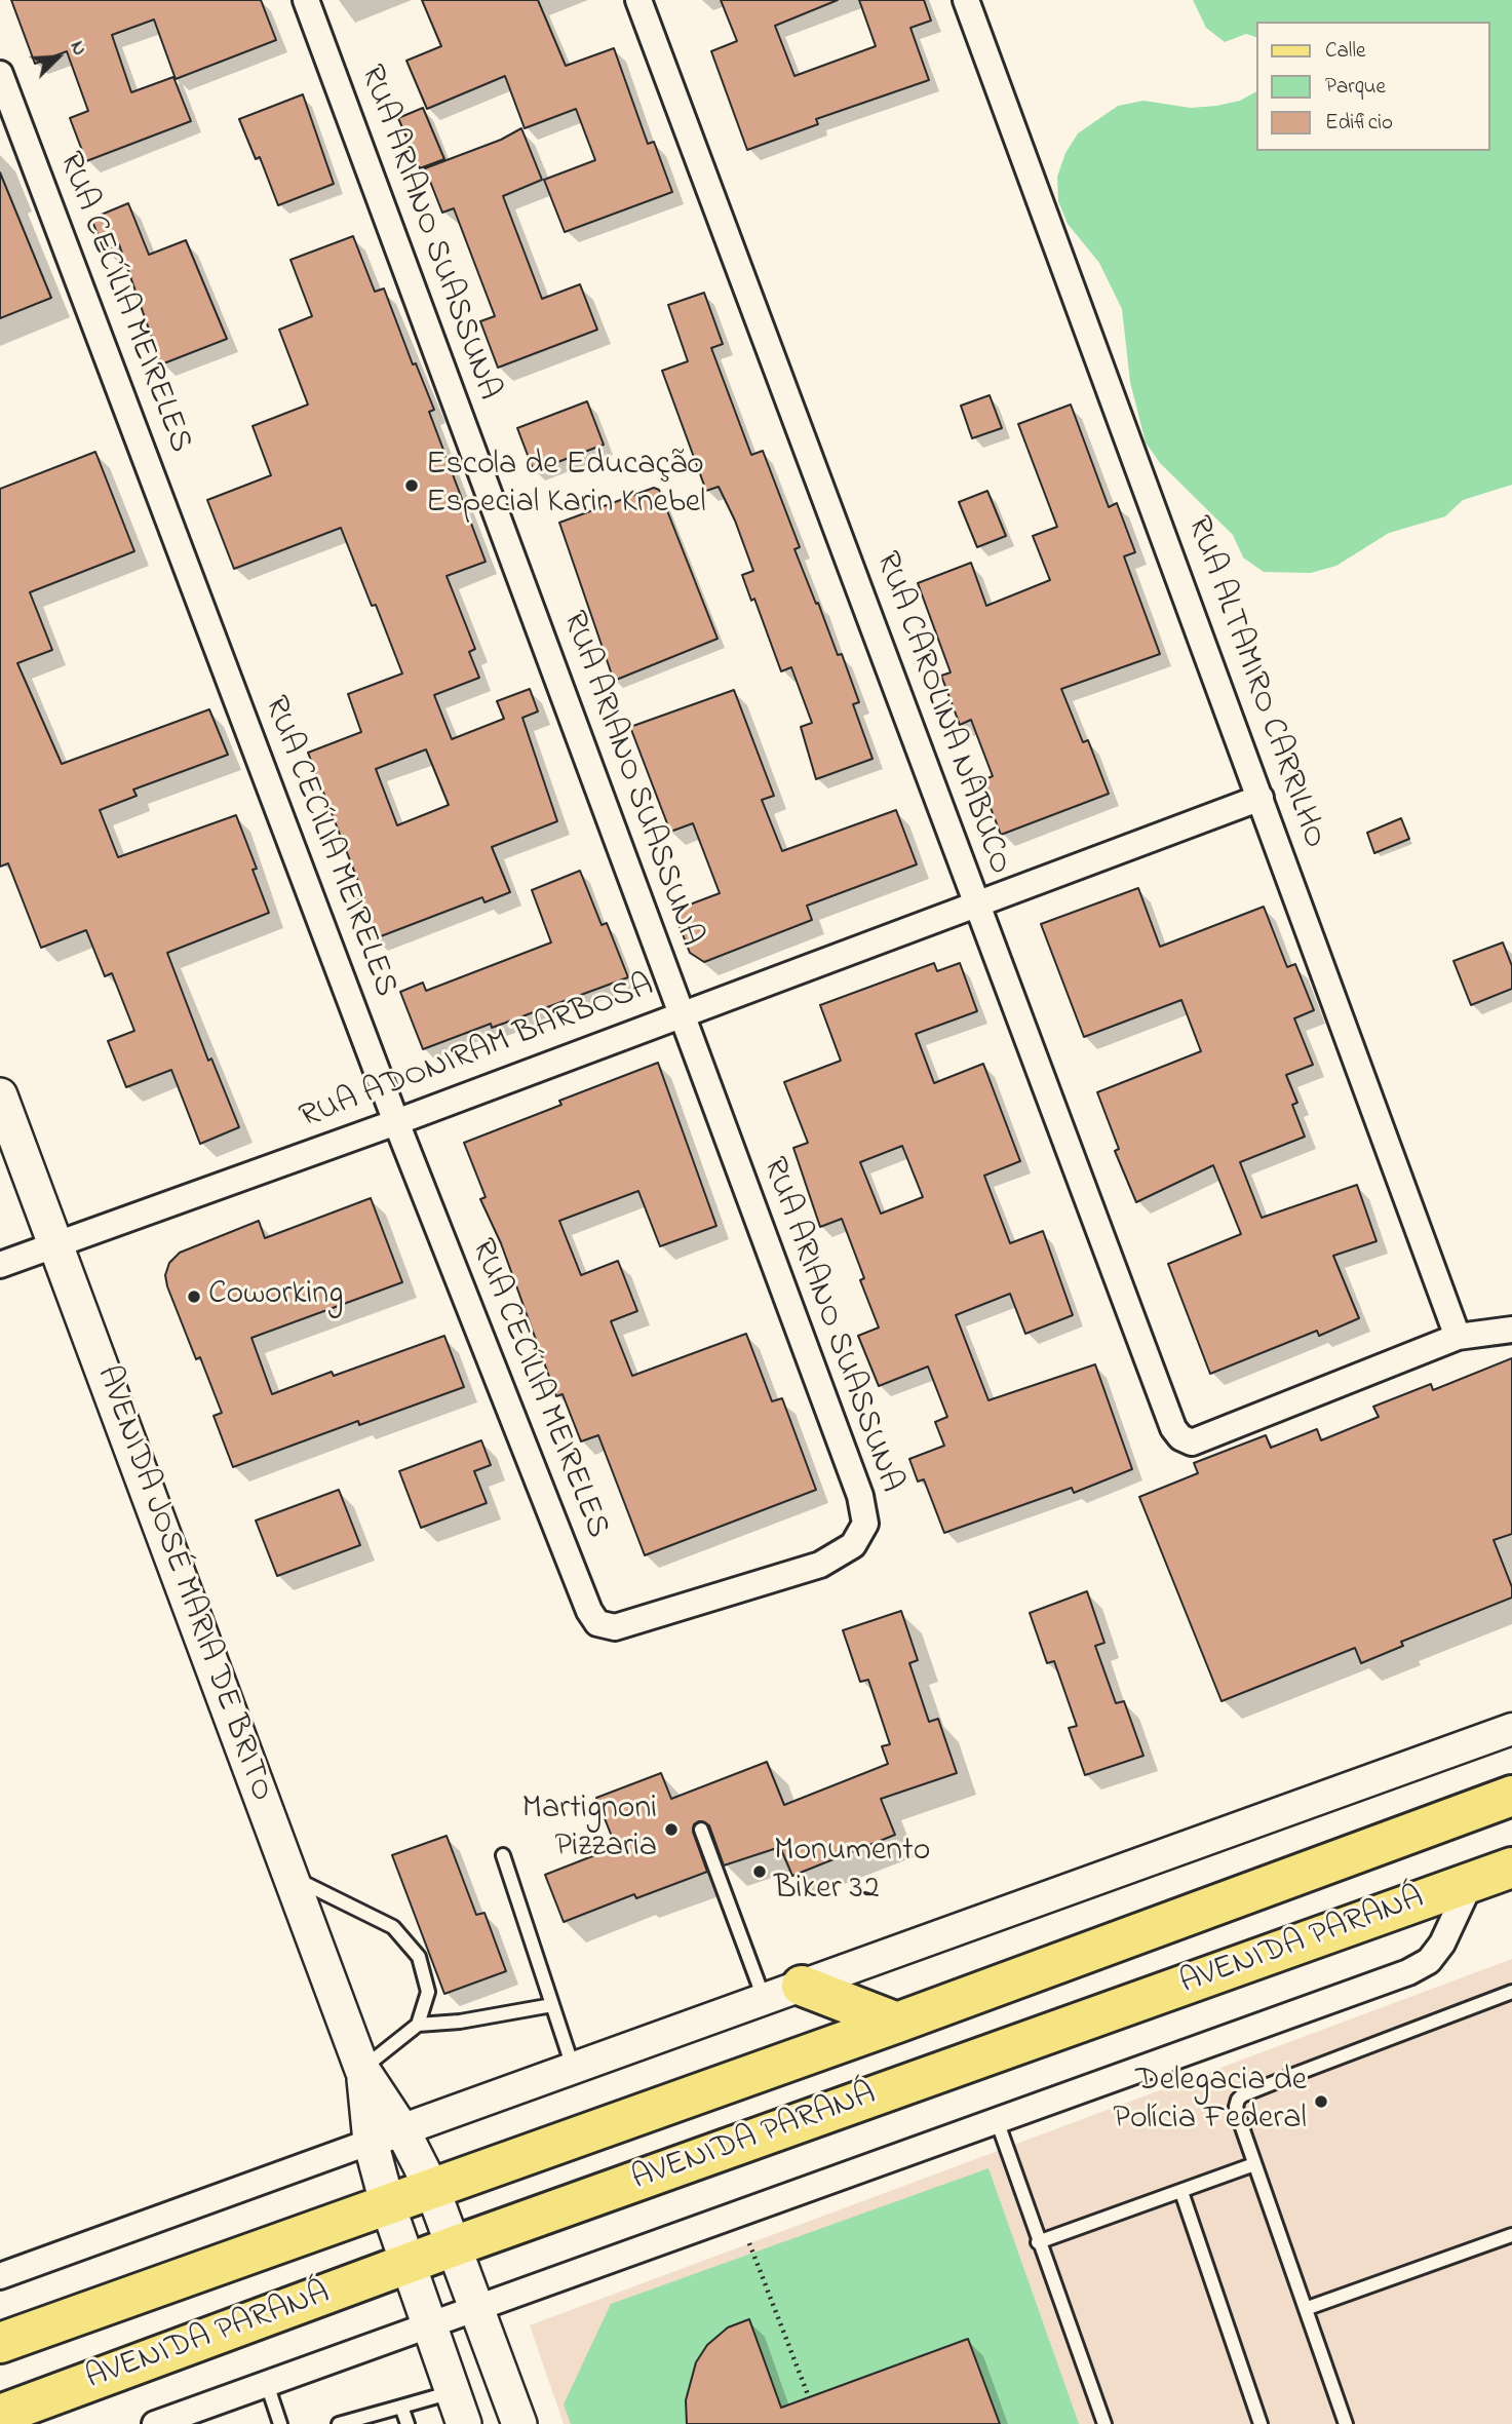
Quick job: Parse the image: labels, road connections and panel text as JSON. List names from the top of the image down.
{
  "streets": {
    "main road": ["AVENIDA JOSÉ MARIA DE BRITO", "AVENIDA PARANÁ"],
    "street": [
      "RUA ARIANO SUASSUNA",
      "RUA CECÍLIA MEIRELES",
      "RUA ALTAMIRO CARRILHO",
      "RUA CAROLINA NABUCO",
      "RUA ADONIRAM BARBOSA"
    ]
  },
  "crossings": [
    ["RUA ARIANO SUASSUNA", "RUA CECÍLIA MEIRELES"],
    ["RUA ARIANO SUASSUNA", "RUA ADONIRAM BARBOSA"],
    ["RUA CECÍLIA MEIRELES", "RUA ADONIRAM BARBOSA"],
    ["RUA ALTAMIRO CARRILHO", "RUA CAROLINA NABUCO"],
    ["RUA ALTAMIRO CARRILHO", "RUA ADONIRAM BARBOSA"],
    ["RUA CAROLINA NABUCO", "RUA ADONIRAM BARBOSA"],
    ["RUA ADONIRAM BARBOSA", "AVENIDA JOSÉ MARIA DE BRITO"],
    ["AVENIDA JOSÉ MARIA DE BRITO", "AVENIDA PARANÁ"]
  ],
  "places": [
    "Escola de Educação Especial Karin Knebel",
    "Coworking",
    "Martignoni Pizzaria",
    "Monumento Biker 32",
    "Delegacia de Polícia Federal"
  ],
  "legend": ["Calle", "Parque", "Edificio"],
  "north": "top right"
}
